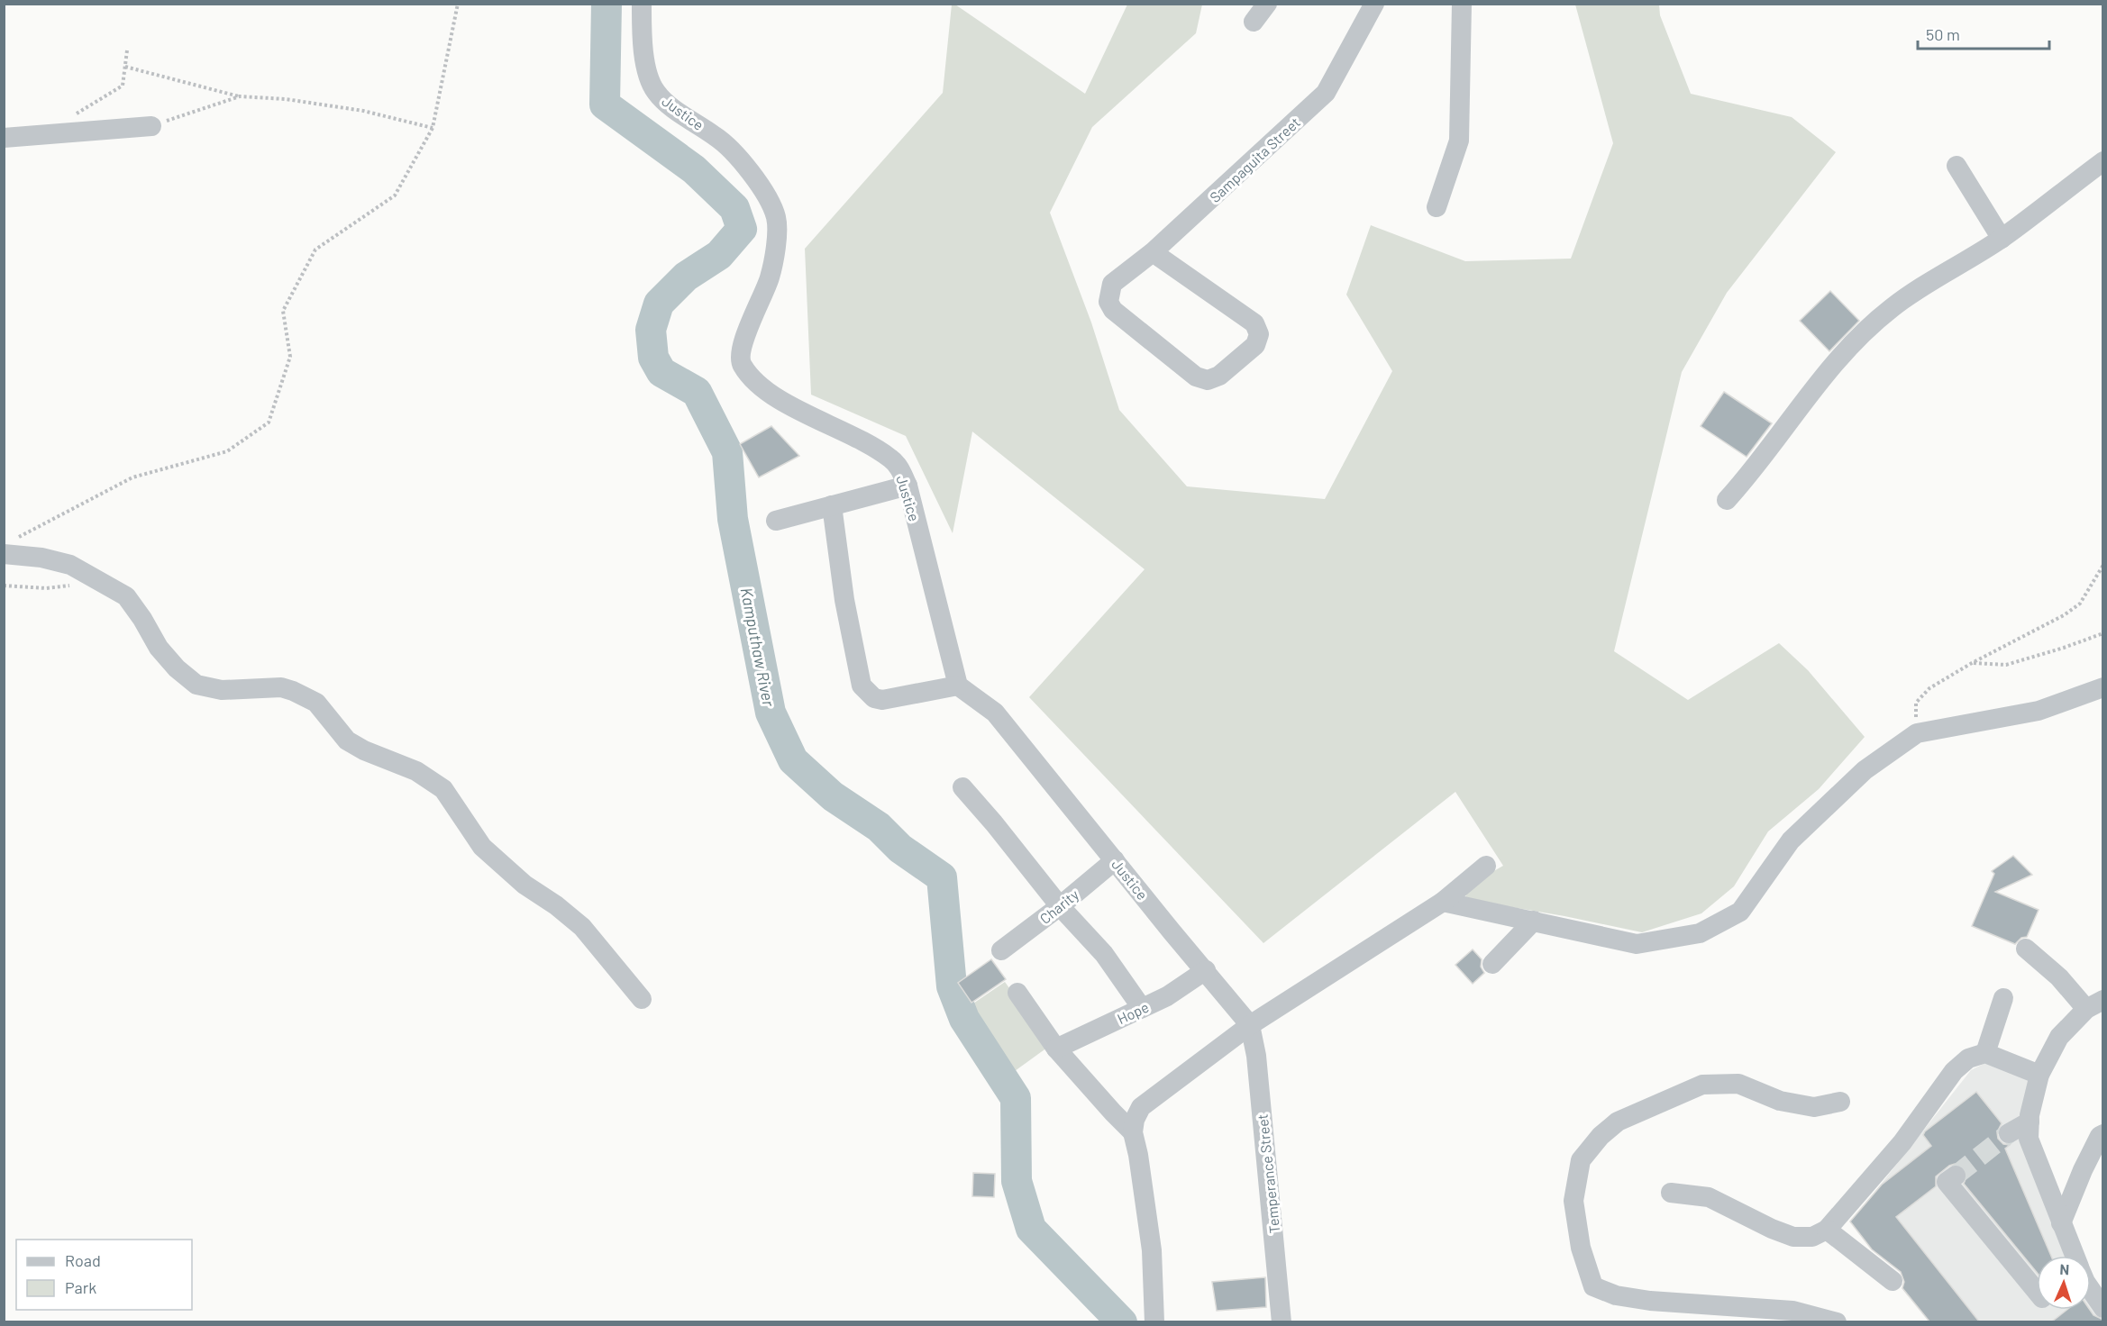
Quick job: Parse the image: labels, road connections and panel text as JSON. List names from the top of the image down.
{
  "streets": {
    "street": [
      "Justice",
      "Sampaguita Street",
      "Charity",
      "Hope",
      "Temperance Street"
    ]
  },
  "crossings": [
    ["Justice", "Charity"],
    ["Justice", "Hope"],
    ["Justice", "Temperance Street"]
  ],
  "water": ["Kamputhaw River"],
  "legend": ["Road", "Park"],
  "scale_bar": "50 m",
  "north": "top"
}
